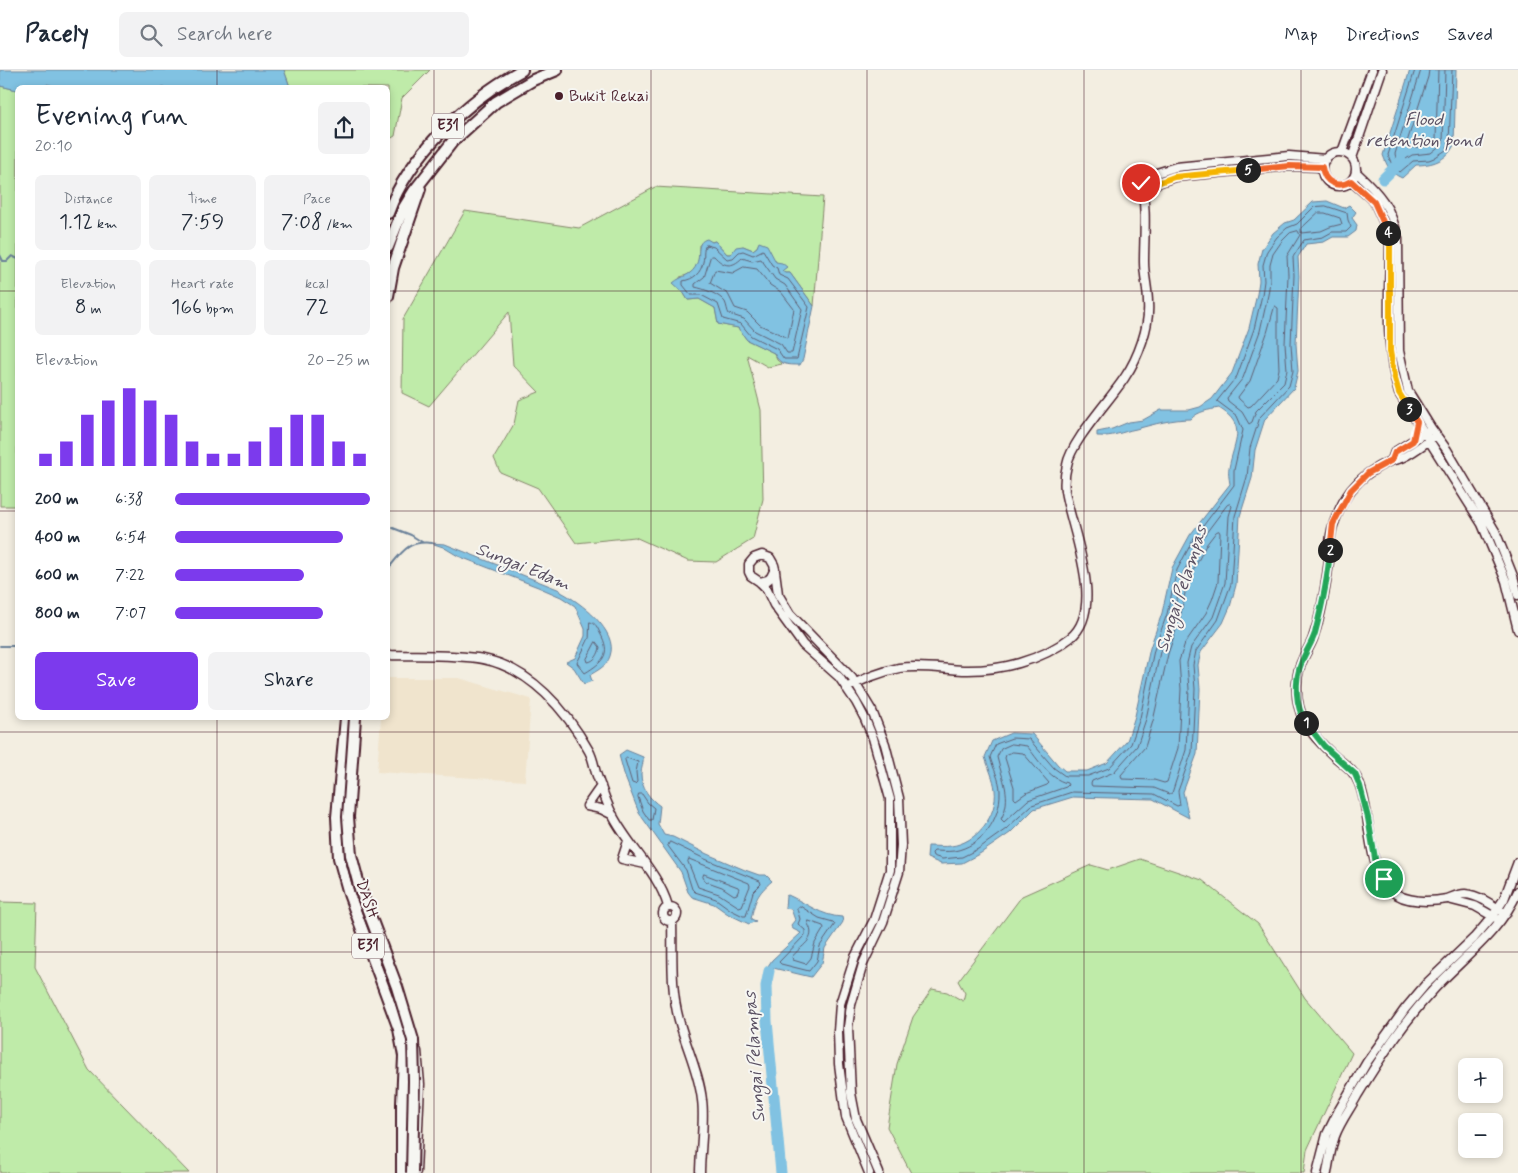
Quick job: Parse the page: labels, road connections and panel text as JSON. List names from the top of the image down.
{
  "streets": {
    "highway": ["E31", "DASH"]
  },
  "water": ["Flood retention pond", "Sungai Edam", "Sungai Pelampas"],
  "places": ["Bukit Rekai"],
  "page": {
    "header": "Pacely",
    "search": "Search here",
    "nav": ["Map", "Directions", "Saved"],
    "heading": ["Evening run", "20:10"],
    "pins": [
      "5",
      "4",
      "3",
      "2",
      "1"
    ],
    "stats": [
      ["Distance", "1.12 km"],
      ["Time", "7:59"],
      ["Pace", "7:08 /km"],
      ["Elevation", "8 m"],
      ["Heart rate", "166 bpm"],
      ["kcal", "72"]
    ],
    "chart": ["Elevation", "20–25 m"],
    "list": [
      {
        "name": "200 m",
        "note": "6:38"
      },
      {
        "name": "400 m",
        "note": "6:54"
      },
      {
        "name": "600 m",
        "note": "7:22"
      },
      {
        "name": "800 m",
        "note": "7:07"
      }
    ],
    "buttons": ["Save", "Share"],
    "map_buttons": ["+", "−"]
  }
}
